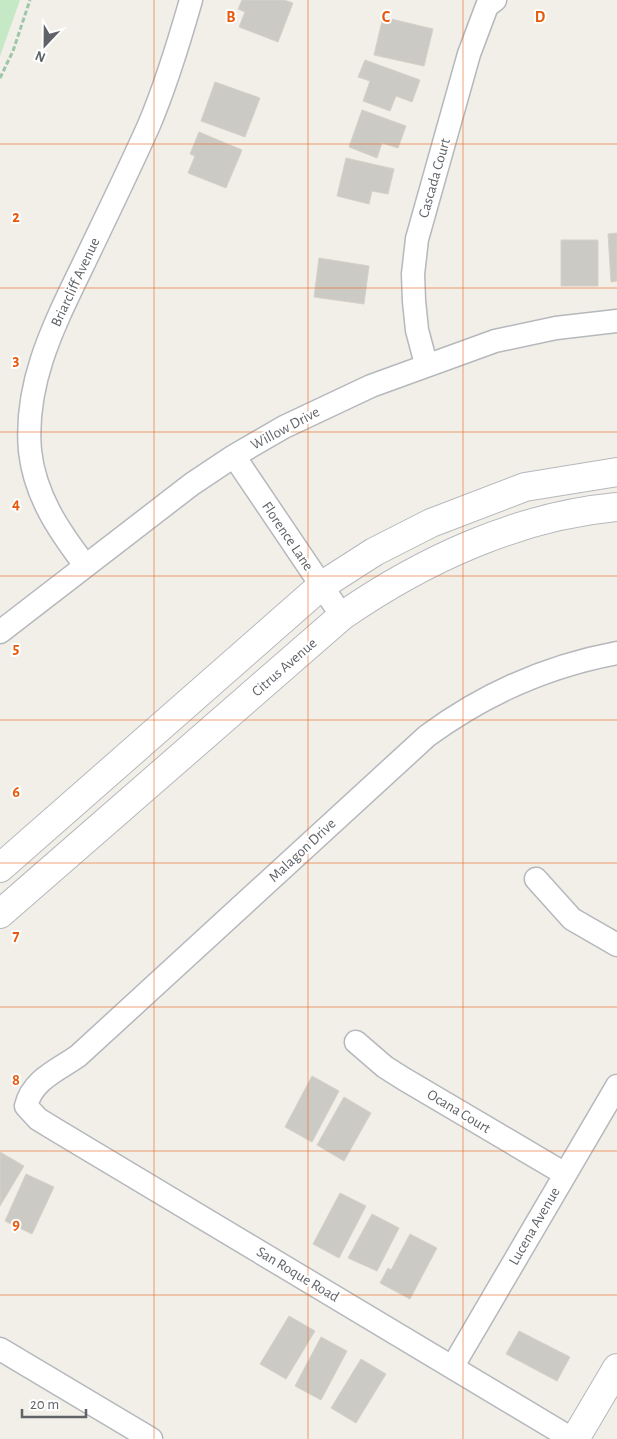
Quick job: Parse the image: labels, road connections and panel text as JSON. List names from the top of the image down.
{
  "streets": {
    "street": [
      "Cascada Court",
      "Briarcliff Avenue",
      "Willow Drive",
      "Florence Lane",
      "Citrus Avenue",
      "Malagon Drive",
      "Ocana Court",
      "Lucena Avenue",
      "San Roque Road"
    ]
  },
  "crossings": [
    ["Cascada Court", "Willow Drive"],
    ["Briarcliff Avenue", "Willow Drive"],
    ["Willow Drive", "Florence Lane"],
    ["Florence Lane", "Citrus Avenue"],
    ["Malagon Drive", "San Roque Road"],
    ["Ocana Court", "Lucena Avenue"],
    ["Lucena Avenue", "San Roque Road"]
  ],
  "scale_bar": "20 m",
  "north": "bottom",
  "grid": {
    "columns": ["B", "C", "D"],
    "rows": [
      "2",
      "3",
      "4",
      "5",
      "6",
      "7",
      "8",
      "9"
    ]
  }
}
